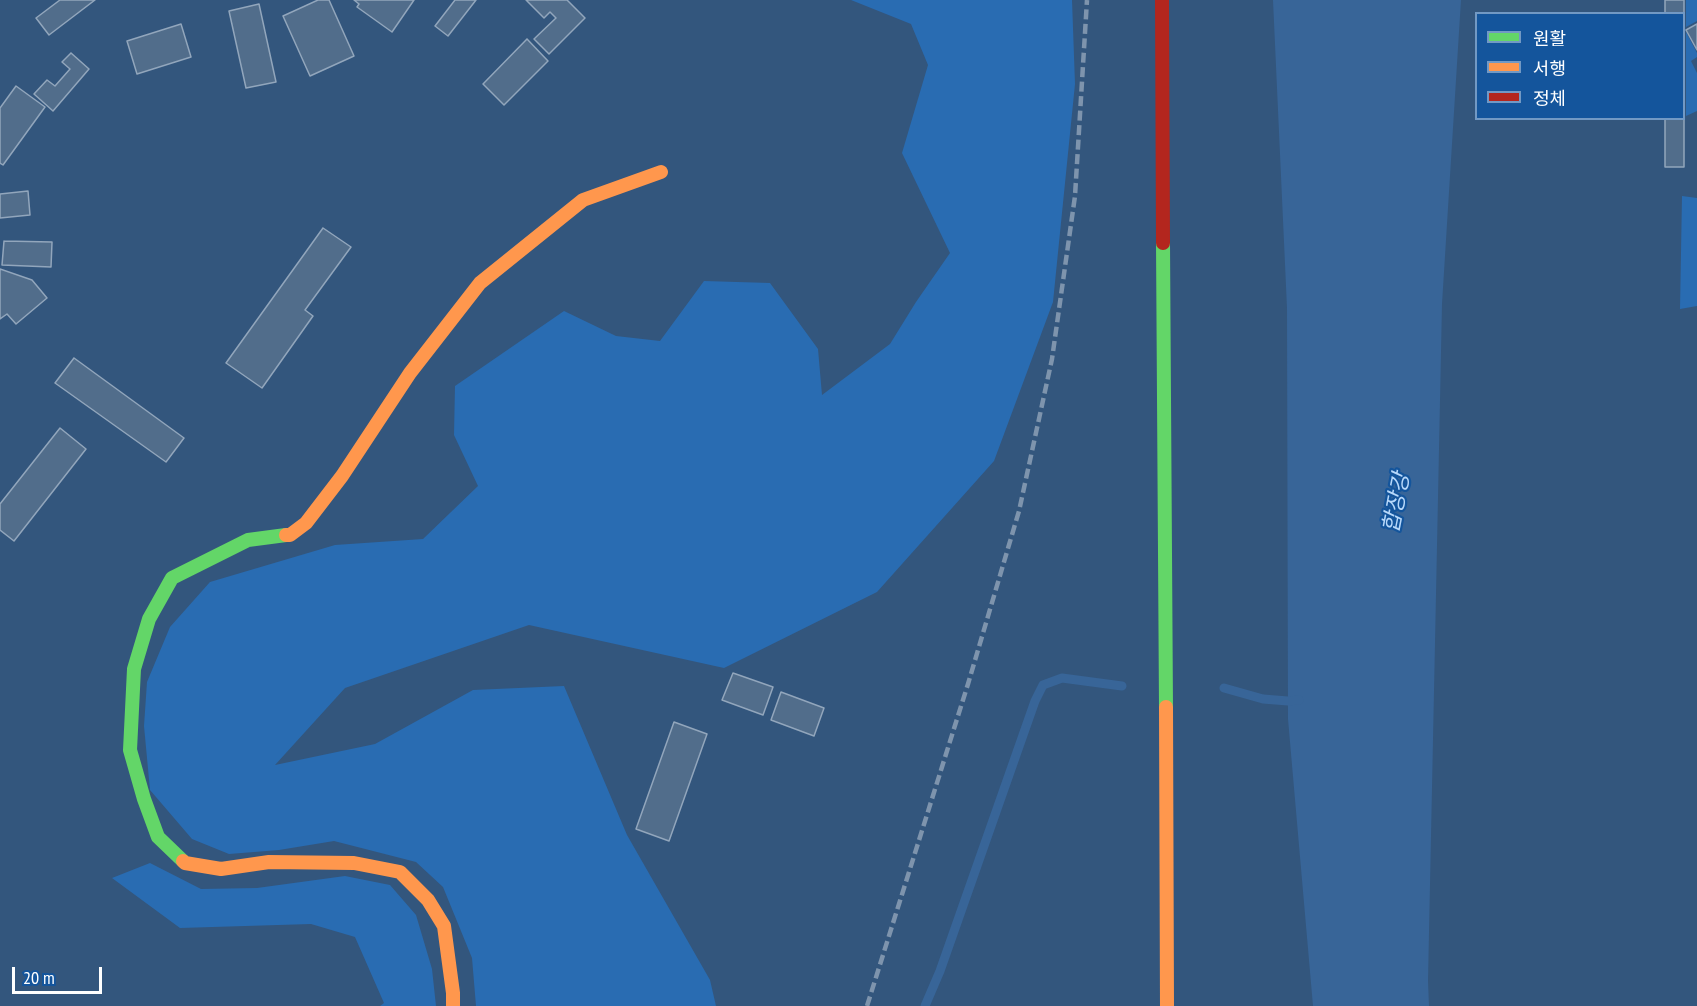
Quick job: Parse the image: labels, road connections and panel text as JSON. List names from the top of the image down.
{
  "water": ["합장강"],
  "legend": ["원활", "서행", "정체"],
  "scale_bar": "20 m"
}
